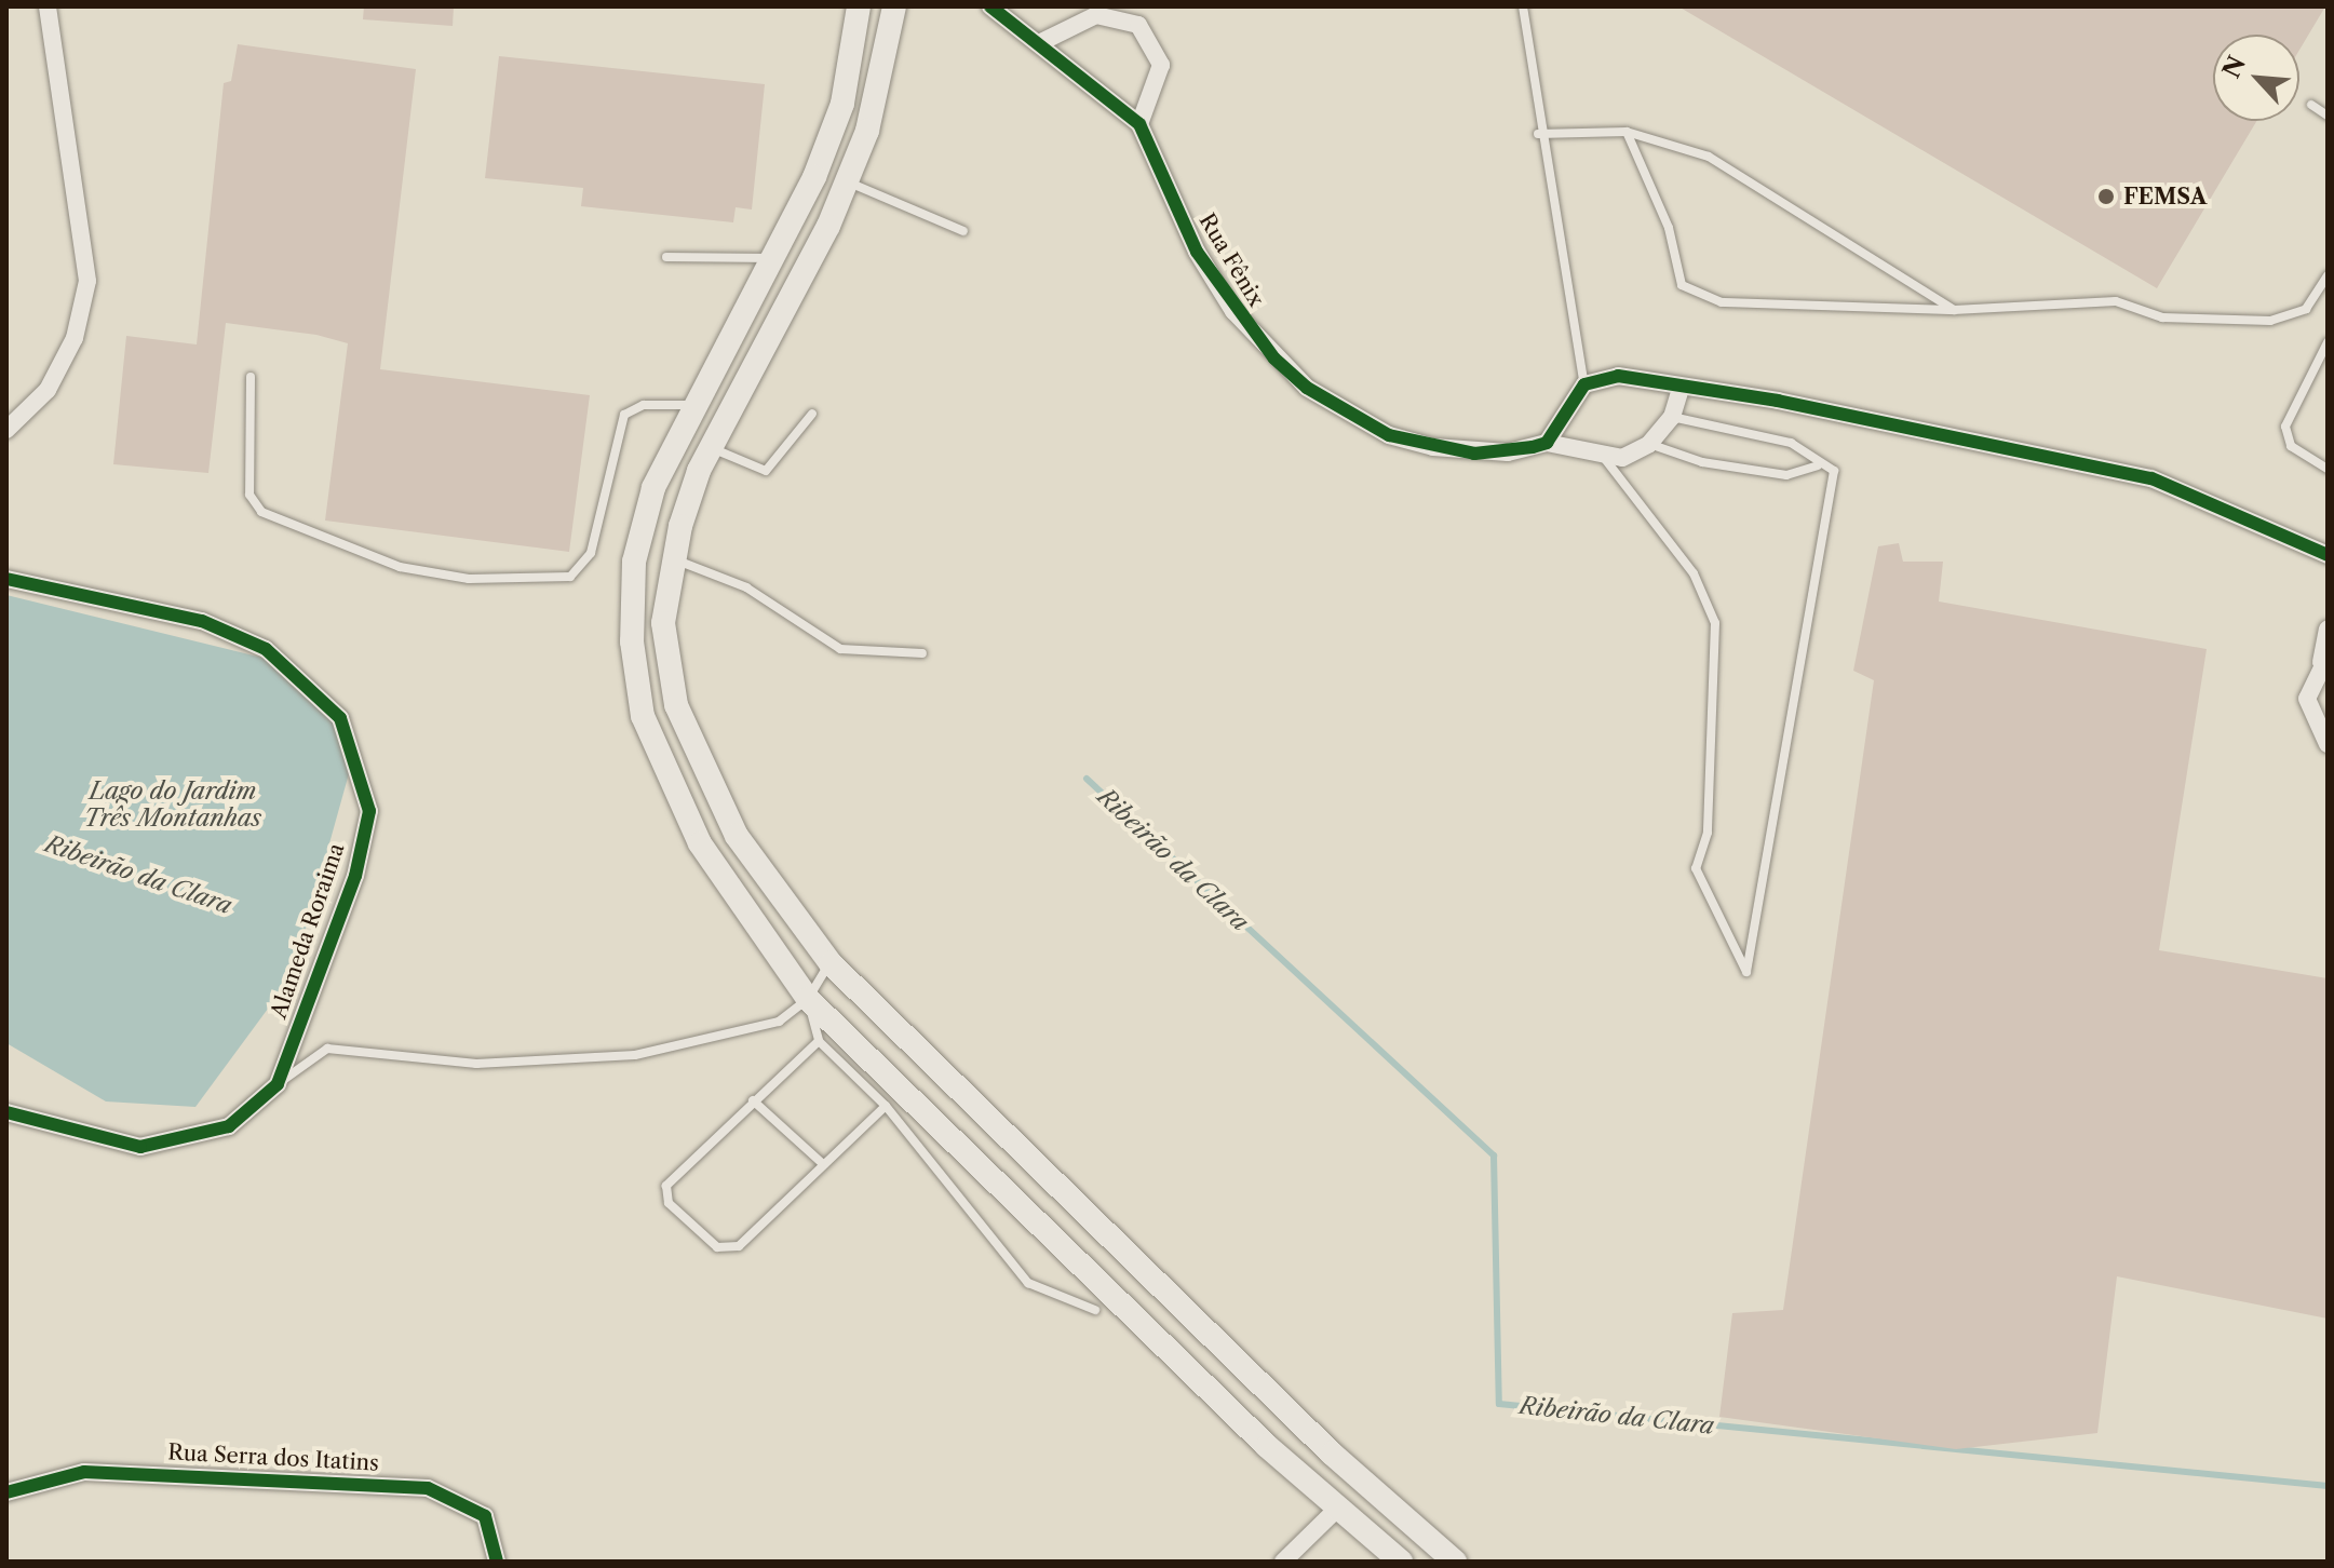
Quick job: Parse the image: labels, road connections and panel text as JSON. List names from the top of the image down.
{
  "streets": {
    "street": ["Rua Fênix", "Alameda Roraima", "Rua Serra dos Itatins"]
  },
  "water": ["Lago do Jardim Três Montanhas", "Ribeirão da Clara"],
  "places": ["FEMSA"],
  "north": "top left"
}
